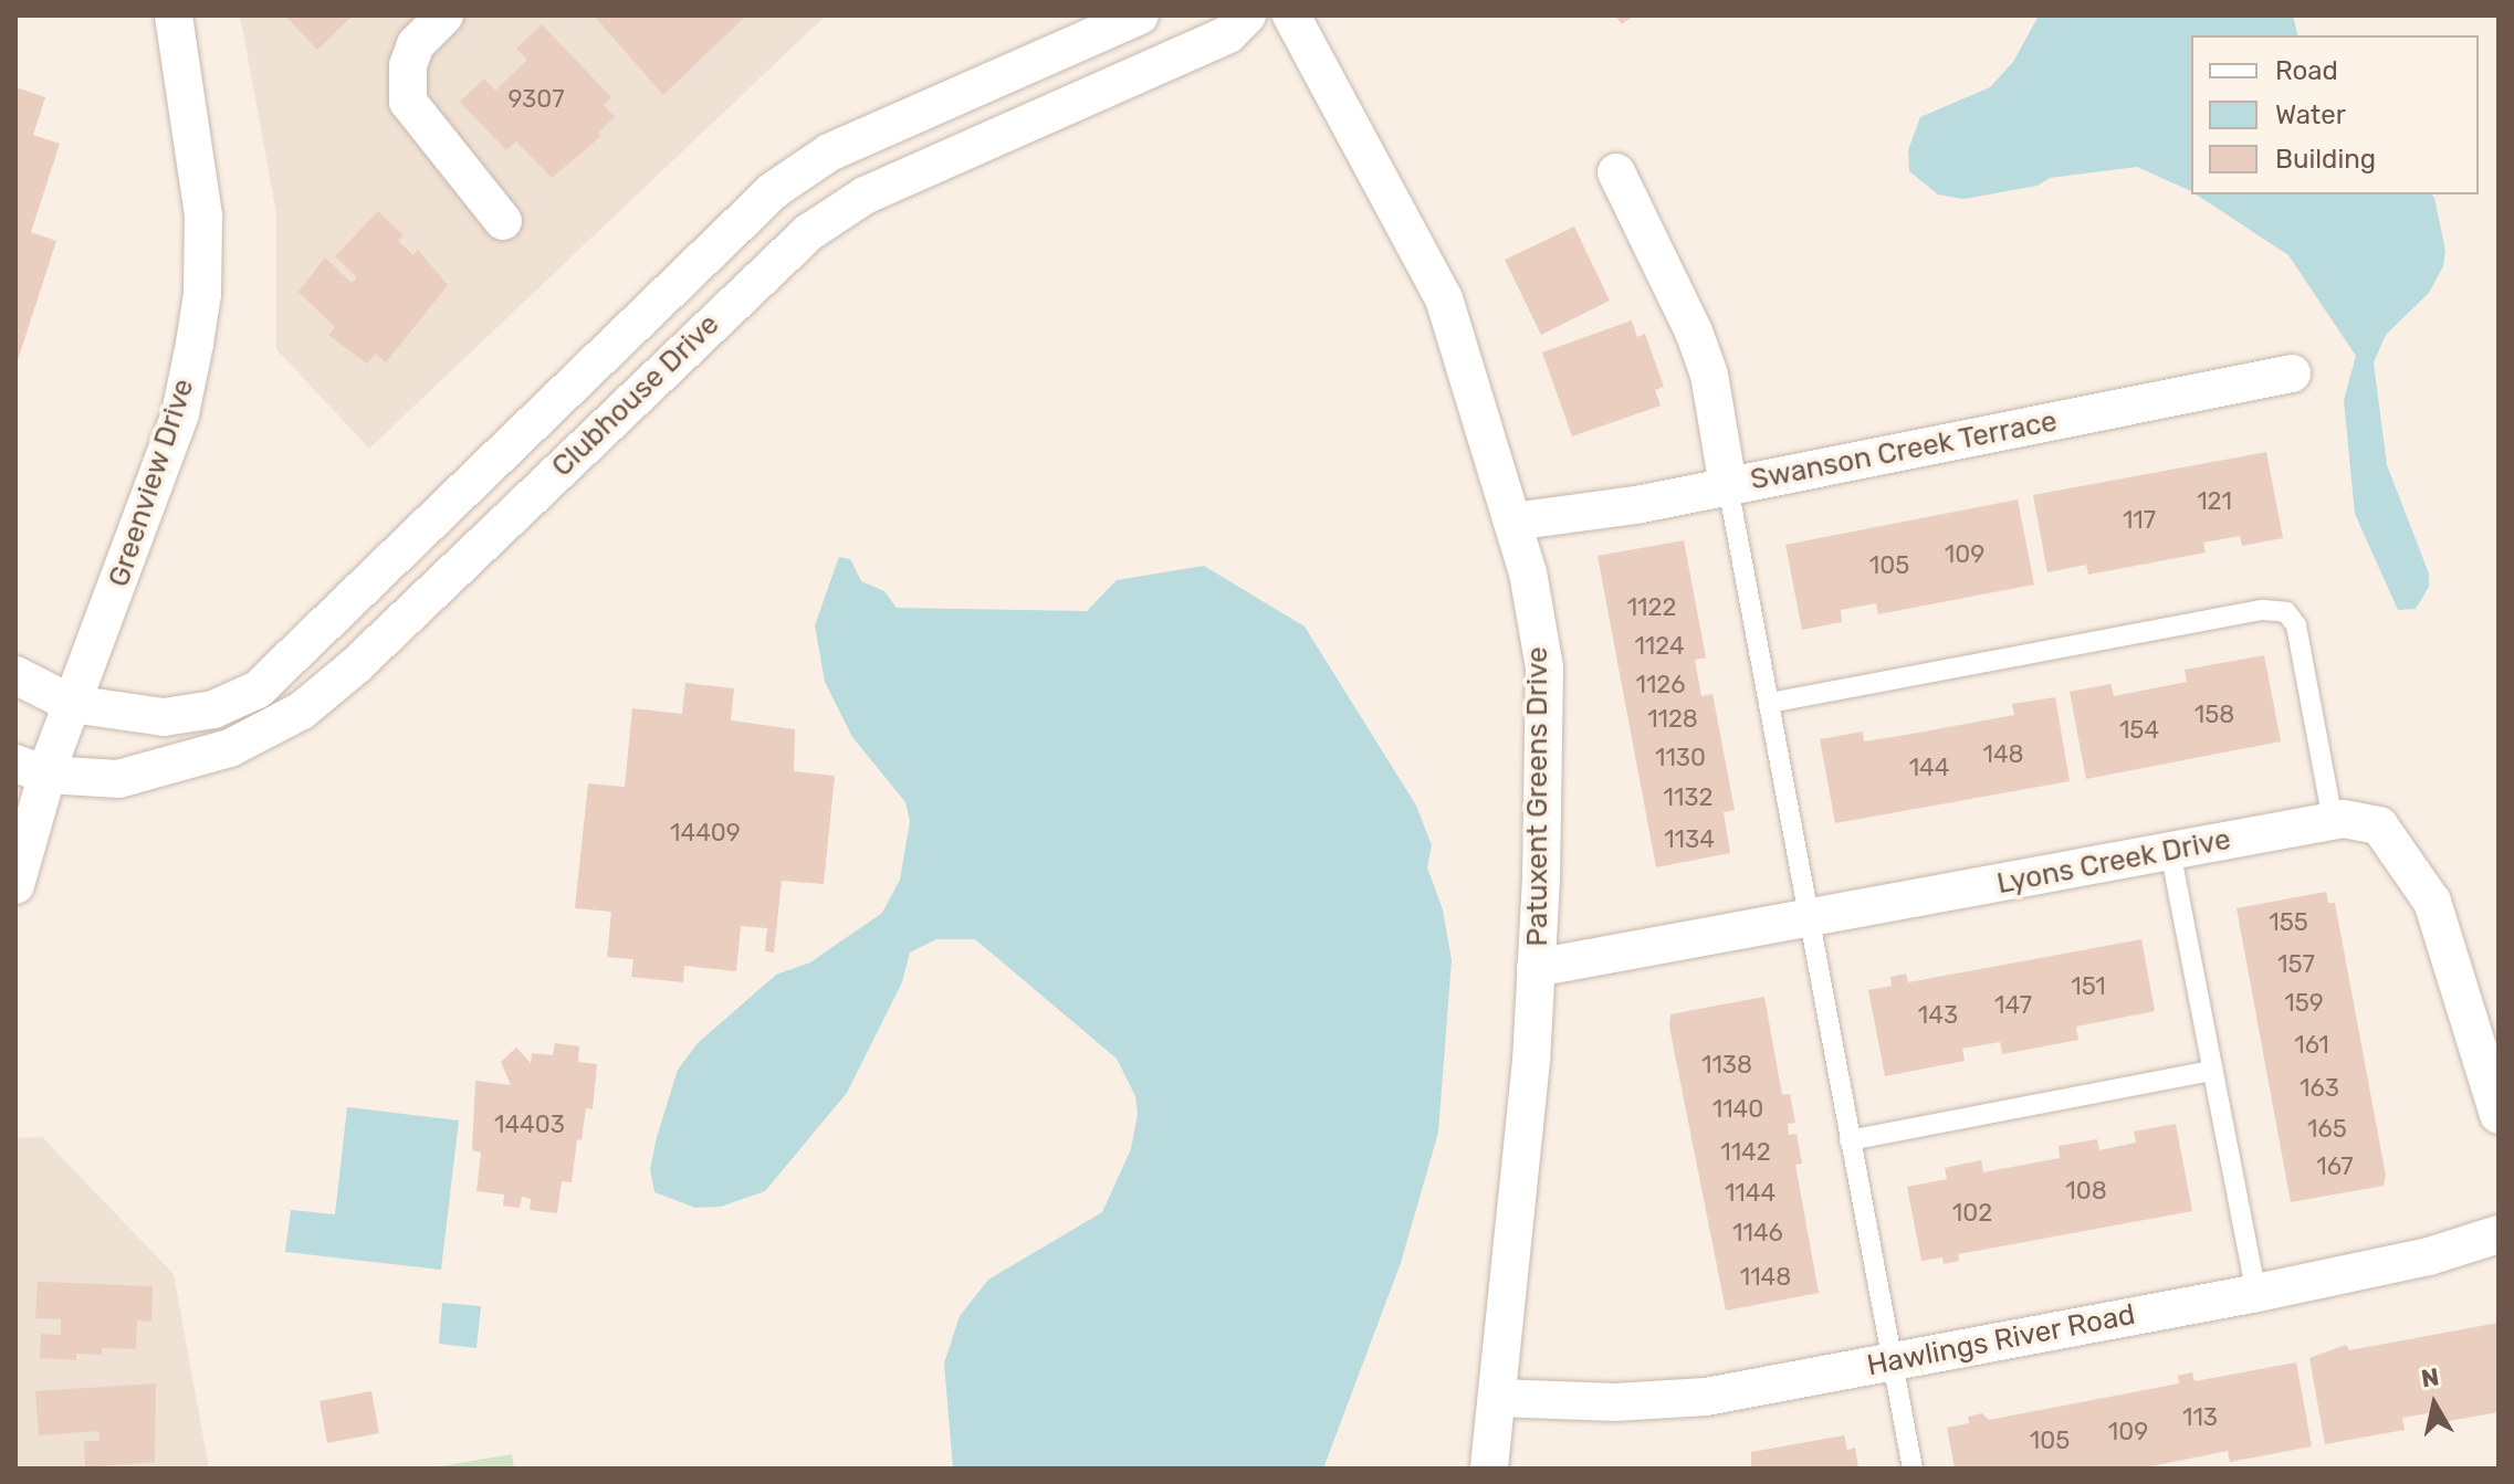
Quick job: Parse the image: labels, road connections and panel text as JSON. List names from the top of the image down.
{
  "streets": {
    "street": [
      "Clubhouse Drive",
      "Swanson Creek Terrace",
      "Greenview Drive",
      "Patuxent Greens Drive",
      "Lyons Creek Drive",
      "Hawlings River Road"
    ]
  },
  "crossings": [
    ["Clubhouse Drive", "Greenview Drive"],
    ["Swanson Creek Terrace", "Patuxent Greens Drive"],
    ["Patuxent Greens Drive", "Lyons Creek Drive"],
    ["Patuxent Greens Drive", "Hawlings River Road"]
  ],
  "house_numbers": [
    "9307",
    "121",
    "117",
    "109",
    "105",
    "1122",
    "1124",
    "1126",
    "158",
    "1128",
    "154",
    "148",
    "1130",
    "144",
    "1132",
    "14409",
    "1134",
    "155",
    "157",
    "151",
    "159",
    "147",
    "143",
    "161",
    "1138",
    "163",
    "1140",
    "14403",
    "165",
    "1142",
    "167",
    "108",
    "1144",
    "102",
    "1146",
    "1148",
    "113",
    "109",
    "105"
  ],
  "legend": ["Road", "Water", "Building"],
  "north": "top"
}
